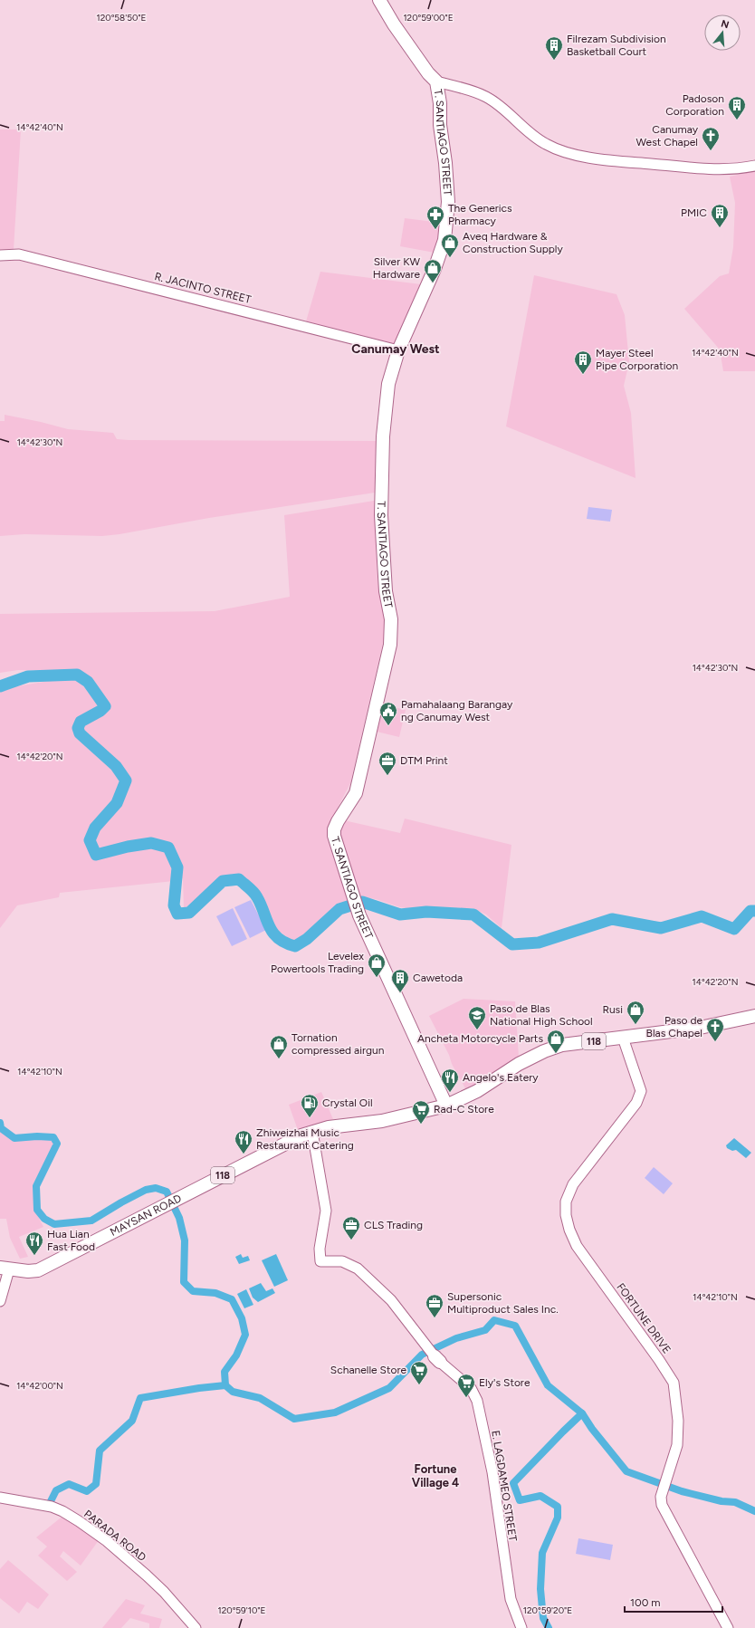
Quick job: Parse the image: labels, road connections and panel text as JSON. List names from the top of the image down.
{
  "streets": {
    "main road": ["T. SANTIAGO STREET", "118", "MAYSAN ROAD"],
    "street": [
      "R. JACINTO STREET",
      "FORTUNE DRIVE",
      "E. LAGDAMEO STREET",
      "PARADA ROAD"
    ]
  },
  "crossings": [
    ["T. SANTIAGO STREET", "R. JACINTO STREET"],
    ["T. SANTIAGO STREET", "118"],
    ["118", "MAYSAN ROAD"],
    ["118", "FORTUNE DRIVE"],
    ["118", "E. LAGDAMEO STREET"],
    ["MAYSAN ROAD", "E. LAGDAMEO STREET"]
  ],
  "districts": ["Canumay West", "Fortune Village 4"],
  "places": {
    "building": [
      "Filrezam Subdivision Basketball Court",
      "Padoson Corporation",
      "PMIC",
      "Mayer Steel Pipe Corporation",
      "Cawetoda"
    ],
    "church": ["Canumay West Chapel", "Paso de Blas Chapel"],
    "pharmacy": ["The Generics Pharmacy"],
    "shop": [
      "Aveq Hardware & Construction Supply",
      "Silver KW Hardware",
      "Levelex Powertools Trading",
      "Rusi",
      "Ancheta Motorcycle Parts",
      "Tornation compressed airgun"
    ],
    "public building": ["Pamahalaang Barangay ng Canumay West"],
    "office": ["DTM Print", "CLS Trading", "Supersonic Multiproduct Sales Inc."],
    "school or university": ["Paso de Blas National High School"],
    "restaurant": ["Angelo's Eatery", "Zhiweizhai Music Restaurant Catering", "Hua Lian Fast Food"],
    "fuel station": ["Crystal Oil"],
    "supermarket": ["Rad-C Store", "Schanelle Store", "Ely's Store"]
  },
  "scale_bar": "100 m",
  "north": "top",
  "coordinates": [
    "120°58'50\"E",
    "120°59'00\"E",
    "14°42'40\"N",
    "14°42'30\"N",
    "14°42'20\"N",
    "14°42'10\"N",
    "14°42'00\"N",
    "120°59'10\"E",
    "120°59'20\"E"
  ]
}
